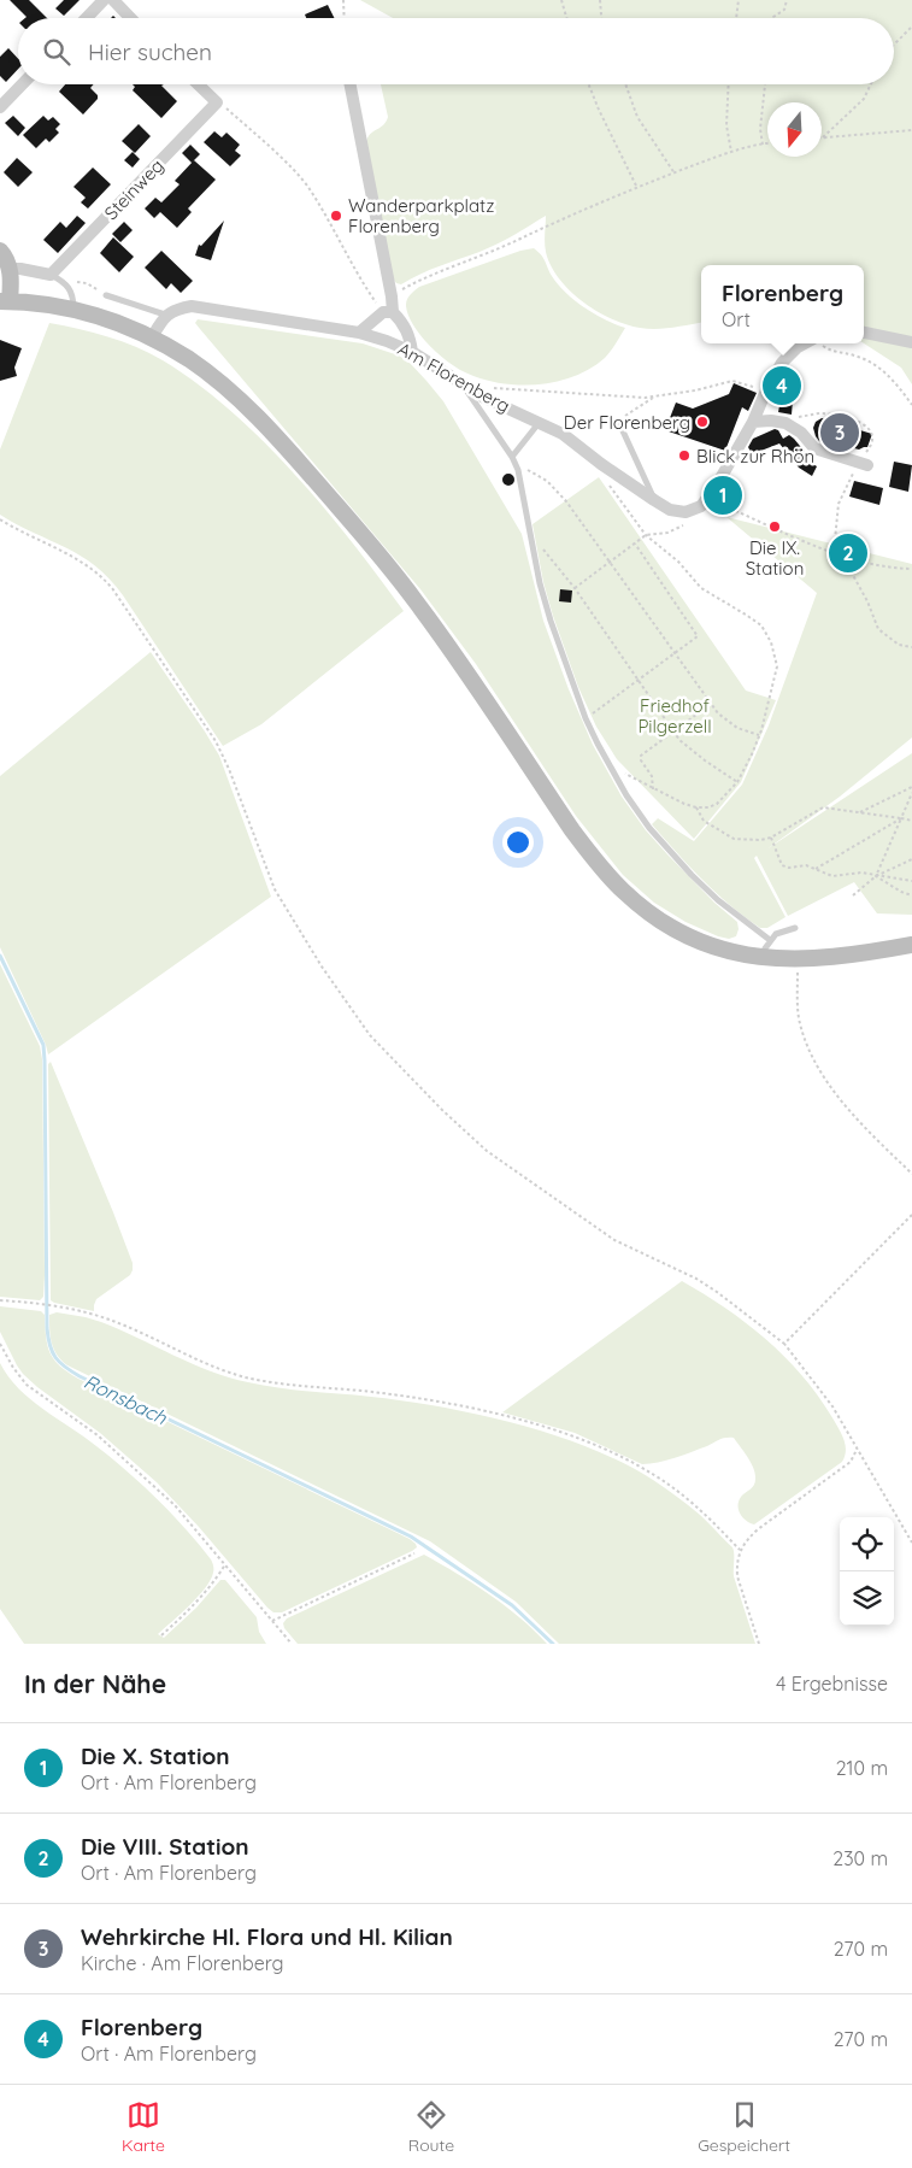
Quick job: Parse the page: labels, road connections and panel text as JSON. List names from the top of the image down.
{
  "streets": {
    "street": ["Steinweg", "Am Florenberg"]
  },
  "water": ["Ronsbach"],
  "parks": ["Friedhof Pilgerzell"],
  "places": [
    "Wanderparkplatz Florenberg",
    "Der Florenberg",
    "Blick zur Rhön",
    "Die IX. Station"
  ],
  "north": "bottom",
  "page": {
    "search": "Hier suchen",
    "popup": ["Florenberg", "Ort"],
    "pins": [
      "4",
      "3",
      "1",
      "2"
    ],
    "heading": ["In der Nähe", "4 Ergebnisse"],
    "list": [
      {
        "mark": "1",
        "name": "Die X. Station",
        "note": "Ort · Am Florenberg",
        "value": "210 m"
      },
      {
        "mark": "2",
        "name": "Die VIII. Station",
        "note": "Ort · Am Florenberg",
        "value": "230 m"
      },
      {
        "mark": "3",
        "name": "Wehrkirche Hl. Flora und Hl. Kilian",
        "note": "Kirche · Am Florenberg",
        "value": "270 m"
      },
      {
        "mark": "4",
        "name": "Florenberg",
        "note": "Ort · Am Florenberg",
        "value": "270 m"
      }
    ],
    "nav": ["Karte", "Route", "Gespeichert"]
  }
}
